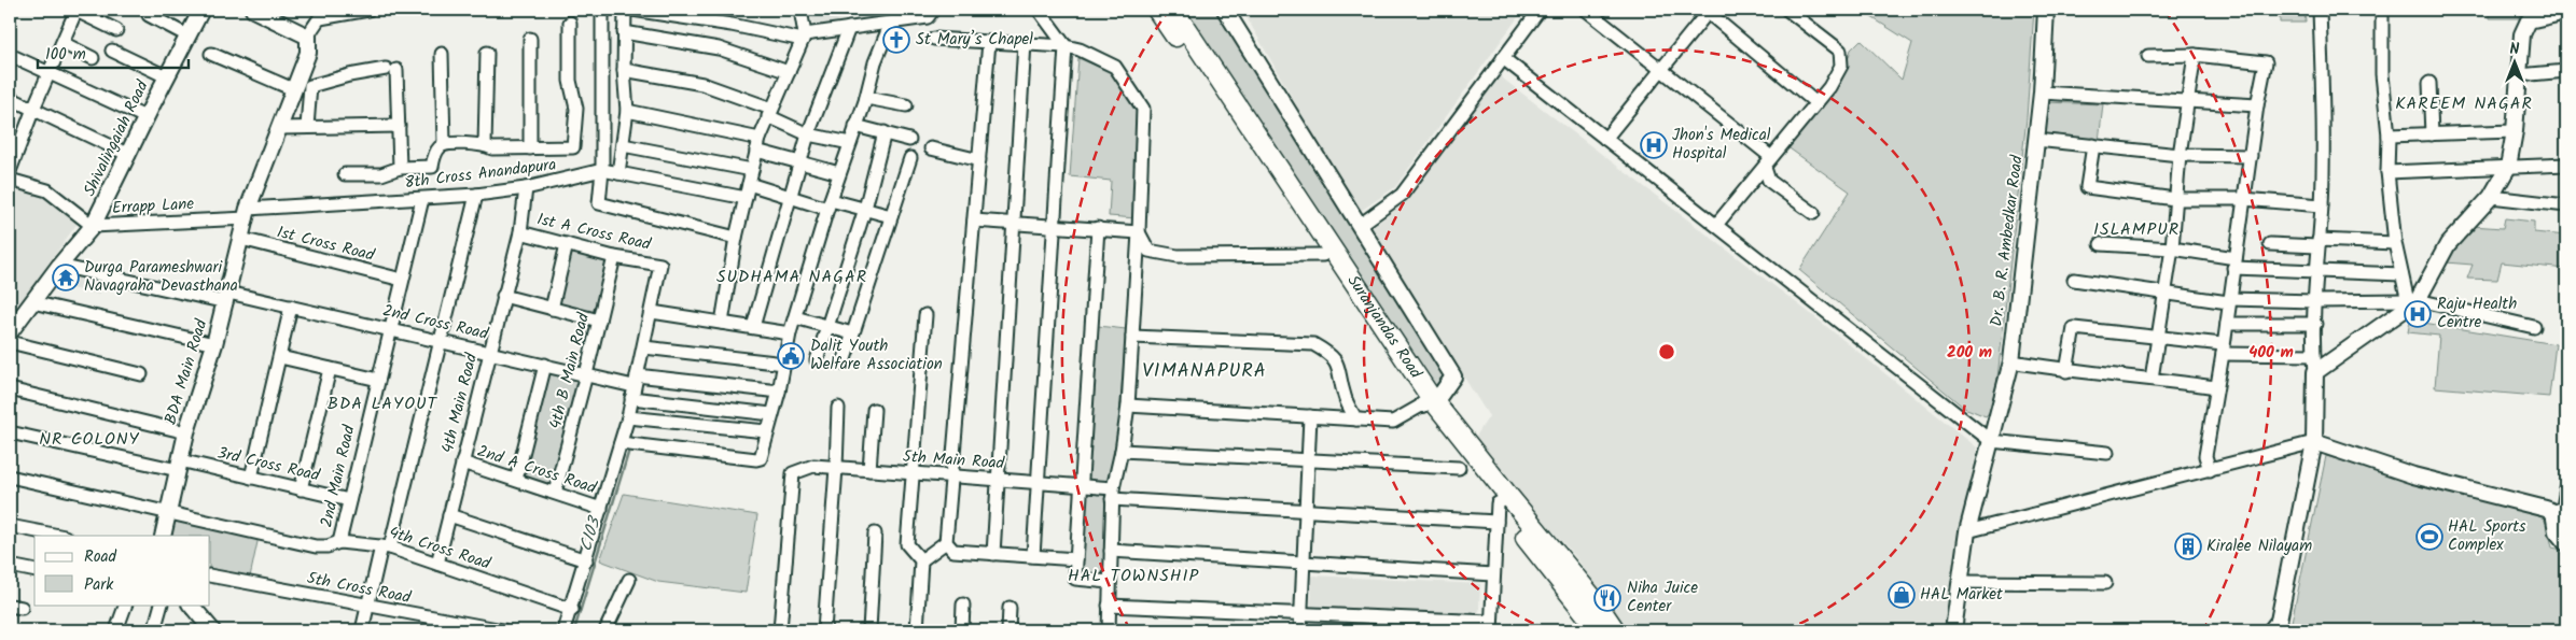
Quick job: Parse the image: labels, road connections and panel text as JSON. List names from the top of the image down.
{
  "streets": {
    "main road": ["Suranjandas Road"],
    "street": [
      "Shivalingaiah Road",
      "8th Cross Anandapura",
      "Errapp Lane",
      "1st A Cross Road",
      "Dr. B. R. Ambedkar Road",
      "1st Cross Road",
      "2nd Cross Road",
      "4th B Main Road",
      "BDA Main Road",
      "4th Main Road",
      "5th Main Road",
      "3rd Cross Road",
      "2nd A Cross Road",
      "2nd Main Road",
      "4th Cross Road",
      "5th Cross Road"
    ]
  },
  "crossings": [
    ["Shivalingaiah Road", "Errapp Lane"],
    ["Shivalingaiah Road", "2nd Cross Road"],
    ["8th Cross Anandapura", "Errapp Lane"],
    ["8th Cross Anandapura", "BDA Main Road"],
    ["8th Cross Anandapura", "4th Main Road"],
    ["8th Cross Anandapura", "2nd Main Road"],
    ["Errapp Lane", "BDA Main Road"],
    ["1st A Cross Road", "4th B Main Road"],
    ["1st A Cross Road", "4th Main Road"],
    ["1st Cross Road", "BDA Main Road"],
    ["1st Cross Road", "2nd Main Road"],
    ["2nd Cross Road", "4th B Main Road"],
    ["2nd Cross Road", "BDA Main Road"],
    ["2nd Cross Road", "4th Main Road"],
    ["2nd Cross Road", "2nd Main Road"],
    ["Suranjandas Road", "5th Main Road"],
    ["4th B Main Road", "2nd A Cross Road"],
    ["BDA Main Road", "3rd Cross Road"],
    ["BDA Main Road", "4th Cross Road"],
    ["4th Main Road", "2nd A Cross Road"],
    ["4th Main Road", "4th Cross Road"],
    ["3rd Cross Road", "2nd Main Road"],
    ["2nd Main Road", "4th Cross Road"]
  ],
  "districts": [
    "KAREEM NAGAR",
    "ISLAMPUR",
    "SUDHAMA NAGAR",
    "VIMANAPURA",
    "BDA LAYOUT",
    "NR COLONY",
    "HAL TOWNSHIP"
  ],
  "water": ["C103"],
  "places": {
    "church": ["St Mary’s Chapel"],
    "hospital": ["Jhon's Medical Hospital", "Raju Health Centre"],
    "temple": ["Durga Parameshwari Navagraha Devasthana"],
    "public building": ["Dalit Youth Welfare Association"],
    "sports": ["HAL Sports Complex"],
    "building": ["Kiralee Nilayam"],
    "shop": ["HAL Market"],
    "restaurant": ["Niha Juice Center"]
  },
  "legend": ["Road", "Park"],
  "scale_bar": "100 m",
  "north": "top",
  "rings": ["200 m", "400 m"]
}
